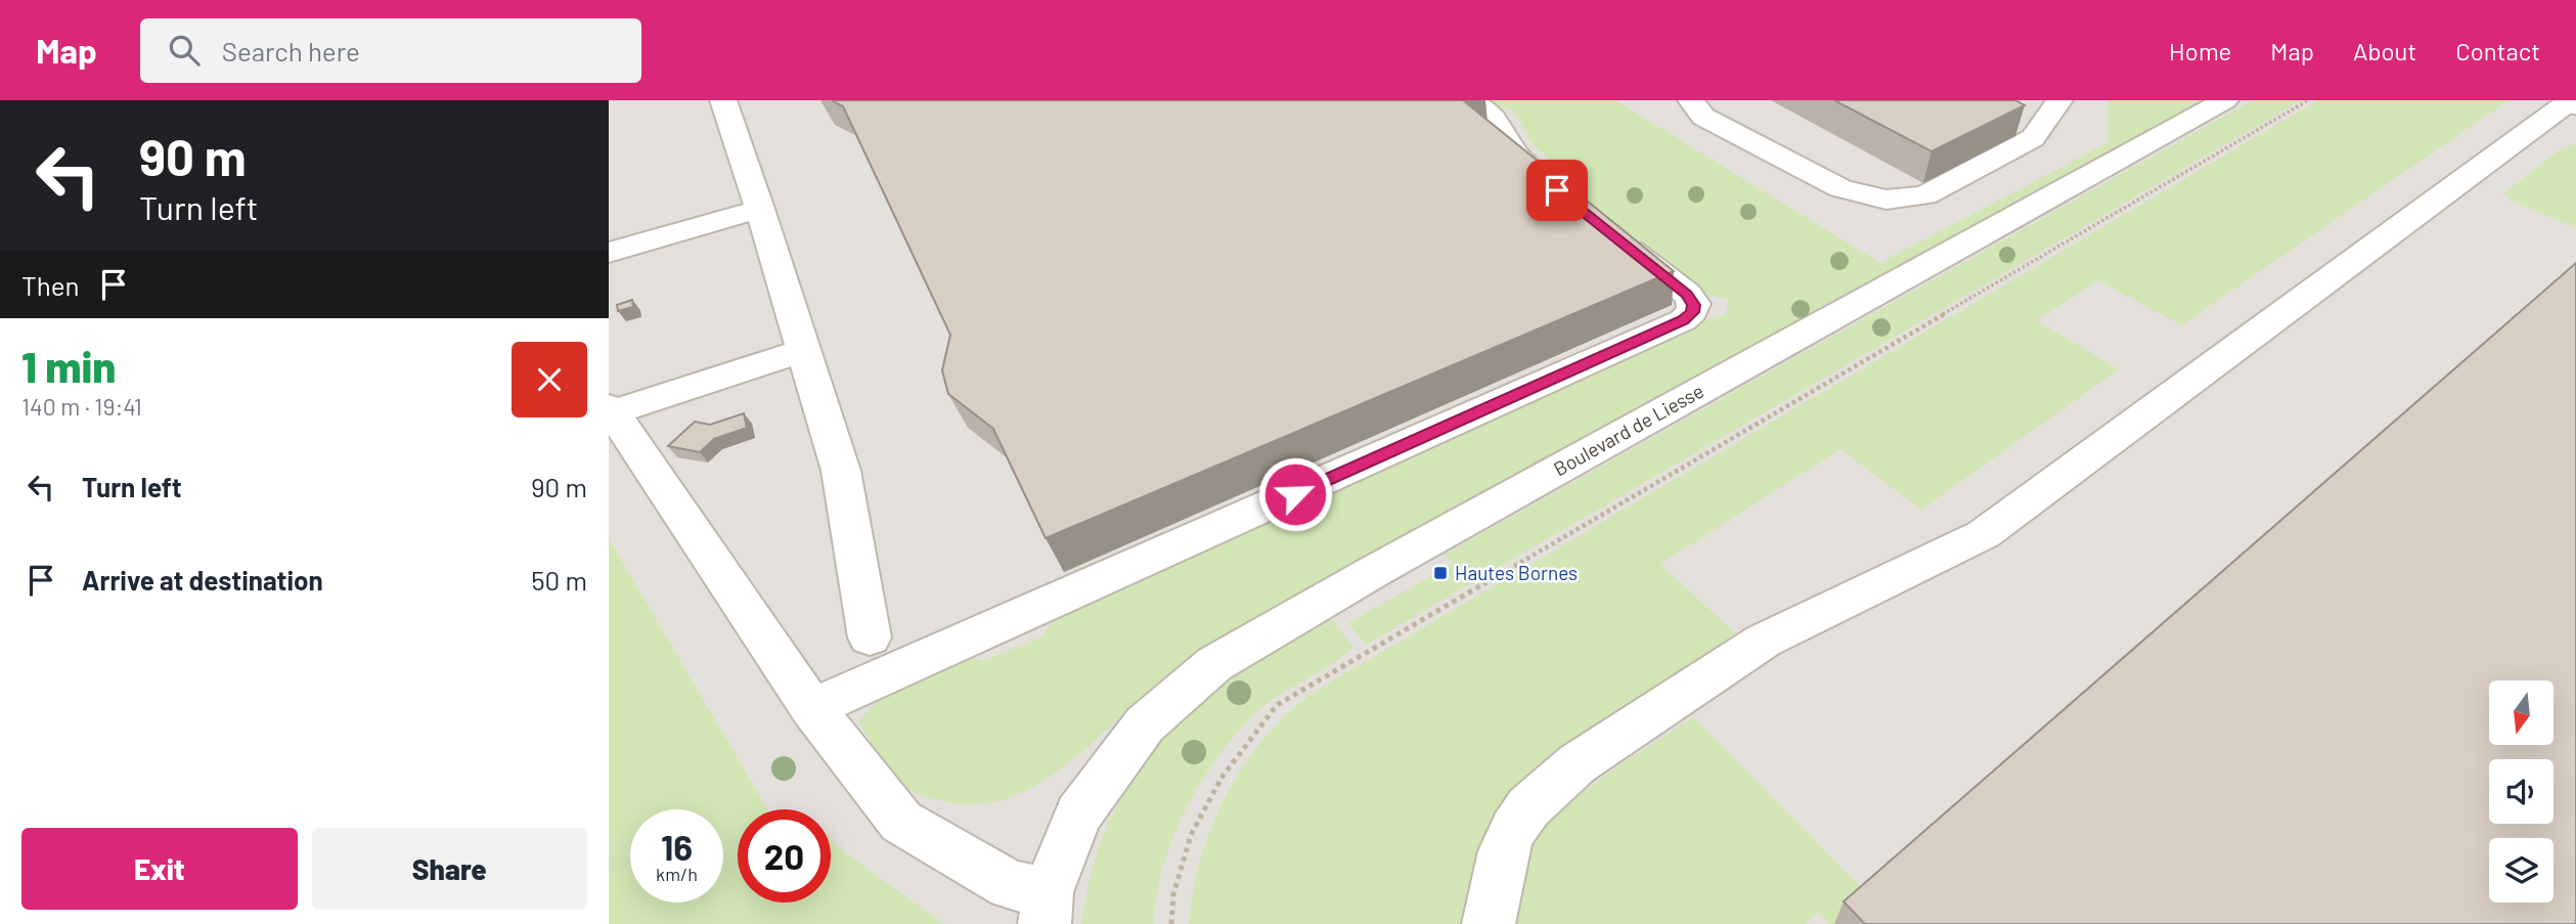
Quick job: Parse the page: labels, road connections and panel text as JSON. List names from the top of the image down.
{
  "streets": {
    "street": ["Boulevard de Liesse"]
  },
  "places": {
    "transit": ["Hautes Bornes"]
  },
  "north": "bottom",
  "page": {
    "header": "Map",
    "search": "Search here",
    "nav": [
      "Home",
      "Map",
      "About",
      "Contact"
    ],
    "turn": ["90 m", "Turn left"],
    "then": "Then",
    "heading": ["1 min", "140 m · 19:41"],
    "list": [
      {
        "name": "Turn left",
        "value": "90 m"
      },
      {
        "name": "Arrive at destination",
        "value": "50 m"
      }
    ],
    "speed": "16 km/h",
    "limit": "20",
    "buttons": ["Exit", "Share"]
  }
}
